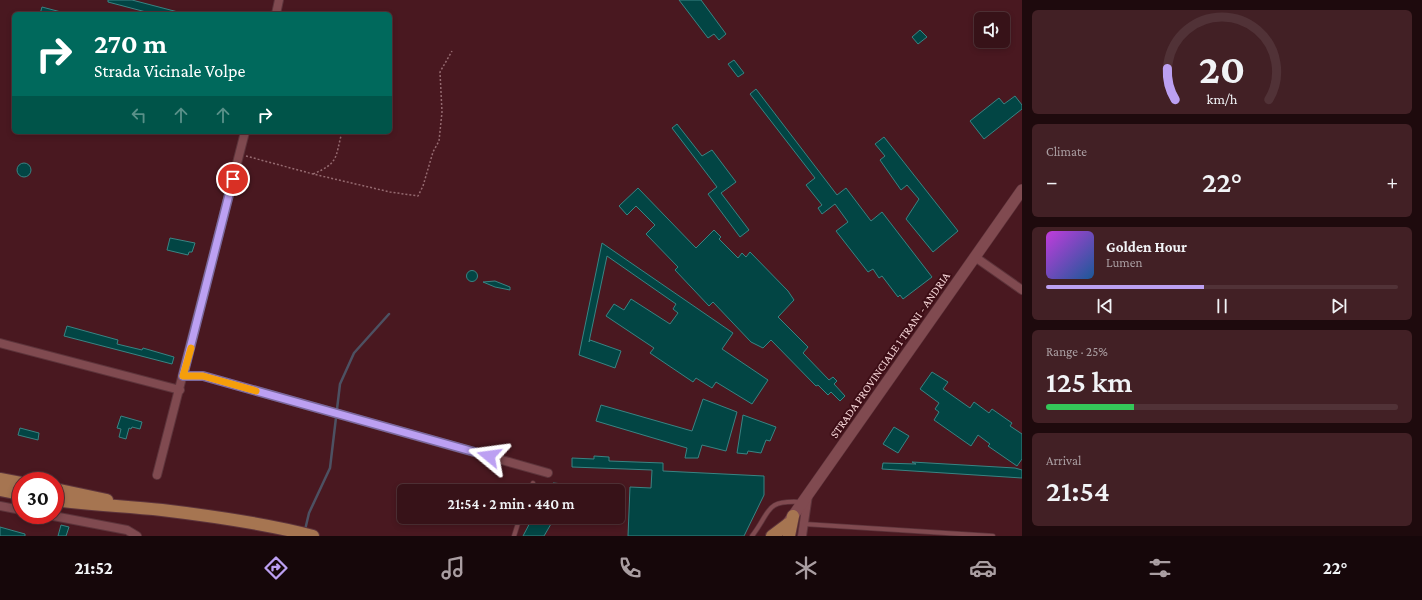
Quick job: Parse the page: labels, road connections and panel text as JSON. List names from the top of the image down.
{
  "streets": {
    "main road": ["STRADA PROVINCIALE 1 TRANI - ANDRIA"]
  },
  "page": {
    "turn": ["270 m", "Strada Vicinale Volpe"],
    "tile": [
      "Climate",
      ["Range · 25%", "125 km"],
      ["Arrival", "21:54"]
    ],
    "heat": ["−", "22°", "+"],
    "song": ["Golden Hour", "Lumen"],
    "limit": "30",
    "trip": "21:54 · 2 min · 440 m",
    "tabs": ["21:52", "22°"],
    "gauge": ["20", "km/h"]
  }
}
